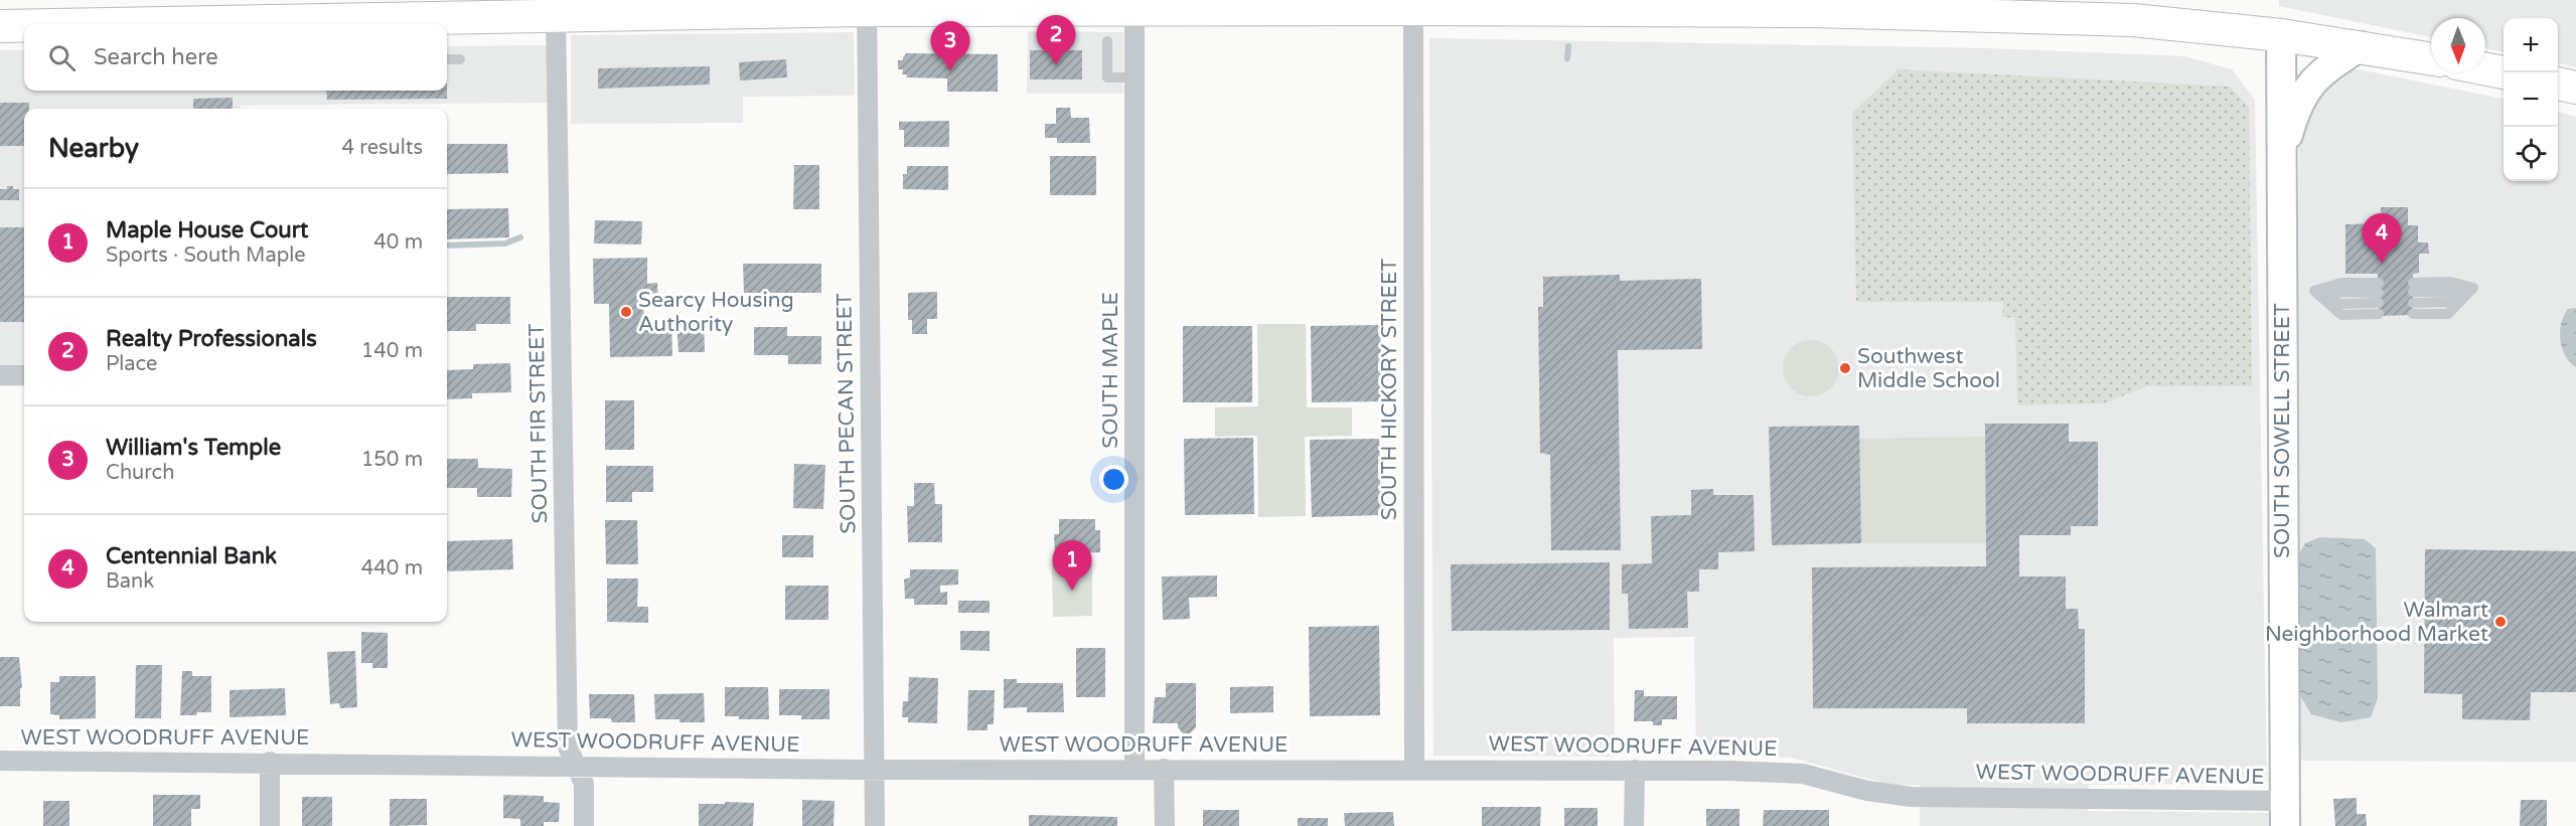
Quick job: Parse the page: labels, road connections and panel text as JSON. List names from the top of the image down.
{
  "streets": {
    "street": [
      "SOUTH MAPLE",
      "SOUTH HICKORY STREET",
      "SOUTH PECAN STREET",
      "SOUTH FIR STREET",
      "SOUTH SOWELL STREET",
      "WEST WOODRUFF AVENUE"
    ]
  },
  "crossings": [
    ["SOUTH MAPLE", "WEST WOODRUFF AVENUE"],
    ["SOUTH HICKORY STREET", "WEST WOODRUFF AVENUE"],
    ["SOUTH PECAN STREET", "WEST WOODRUFF AVENUE"],
    ["SOUTH FIR STREET", "WEST WOODRUFF AVENUE"],
    ["SOUTH SOWELL STREET", "WEST WOODRUFF AVENUE"]
  ],
  "places": ["Searcy Housing Authority", "Southwest Middle School", "Walmart Neighborhood Market"],
  "north": "bottom",
  "page": {
    "pins": [
      "2",
      "3",
      "4",
      "1"
    ],
    "map_buttons": ["+", "−"],
    "search": "Search here",
    "heading": ["Nearby", "4 results"],
    "list": [
      {
        "mark": "1",
        "name": "Maple House Court",
        "note": "Sports · South Maple",
        "value": "40 m"
      },
      {
        "mark": "2",
        "name": "Realty Professionals",
        "note": "Place",
        "value": "140 m"
      },
      {
        "mark": "3",
        "name": "William's Temple",
        "note": "Church",
        "value": "150 m"
      },
      {
        "mark": "4",
        "name": "Centennial Bank",
        "note": "Bank",
        "value": "440 m"
      }
    ]
  }
}
